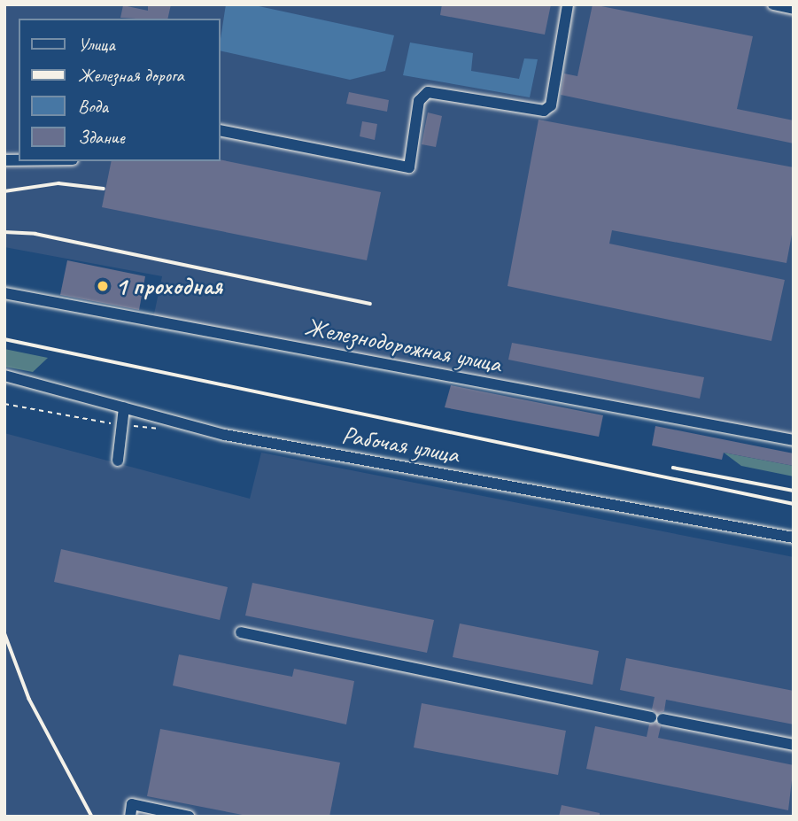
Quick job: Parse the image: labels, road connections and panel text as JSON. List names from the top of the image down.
{
  "streets": {
    "street": ["Железнодорожная улица", "Рабочая улица"]
  },
  "places": ["1 проходная"],
  "legend": [
    "Улица",
    "Железная дорога",
    "Вода",
    "Здание"
  ]
}
